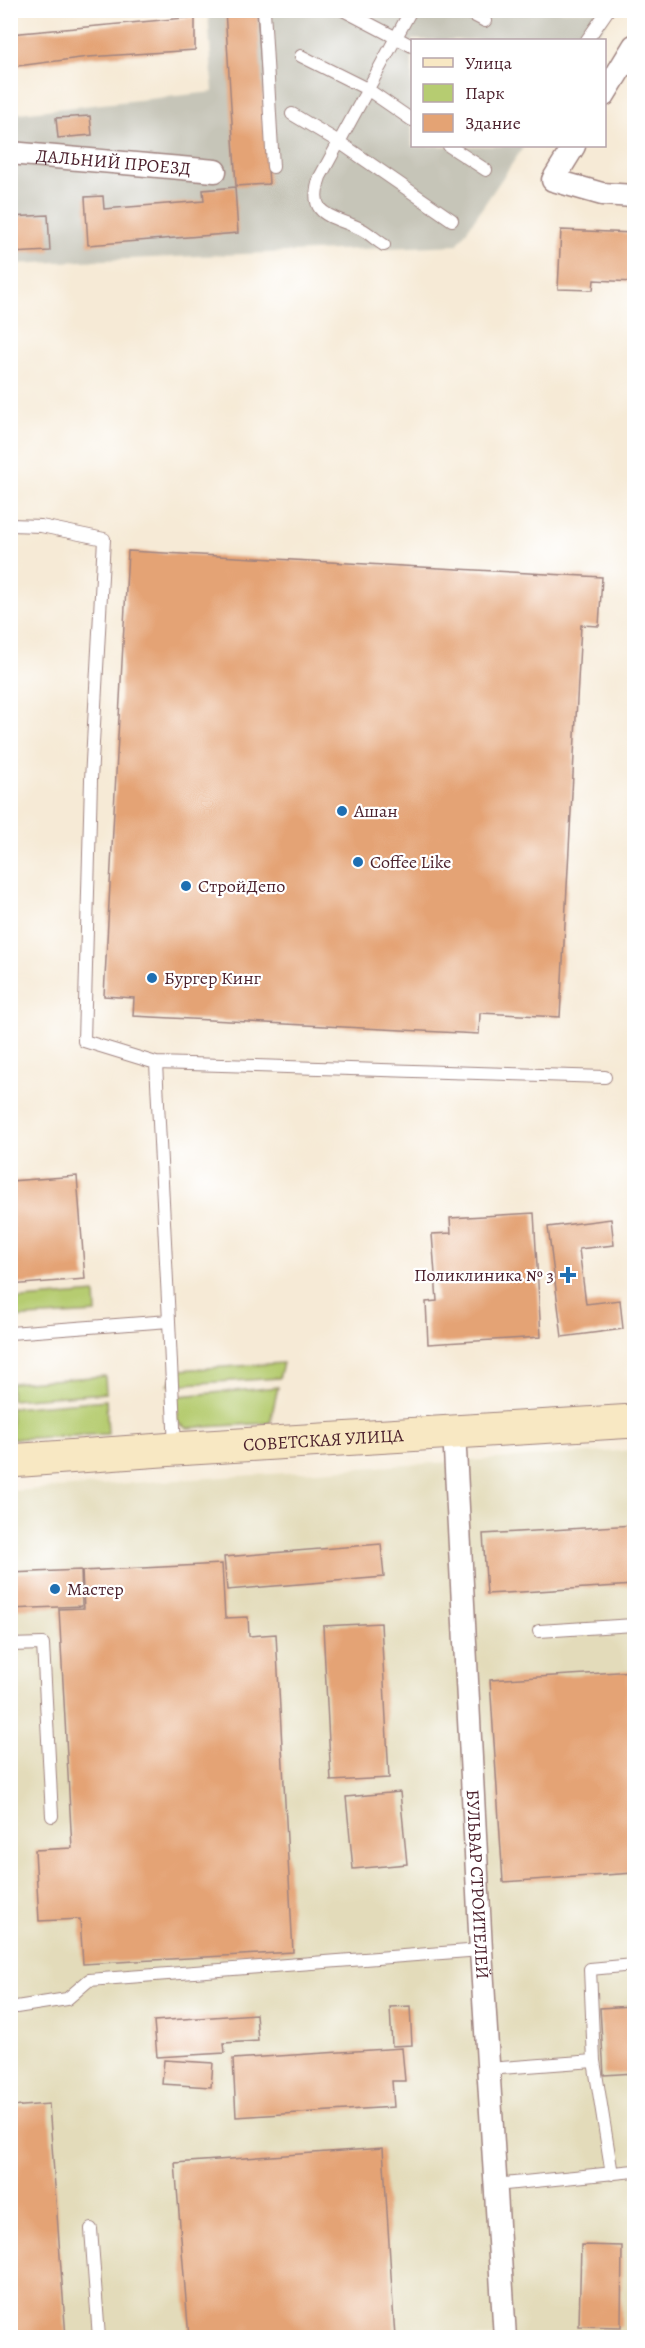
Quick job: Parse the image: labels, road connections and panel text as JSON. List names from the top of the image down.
{
  "streets": {
    "main road": ["СОВЕТСКАЯ УЛИЦА"],
    "street": ["ДАЛЬНИЙ ПРОЕЗД", "БУЛЬВАР СТРОИТЕЛЕЙ"]
  },
  "crossings": [
    ["СОВЕТСКАЯ УЛИЦА", "БУЛЬВАР СТРОИТЕЛЕЙ"]
  ],
  "places": {
    "other": [
      "Ашан",
      "Coffee Like",
      "СтройДепо",
      "Бургер Кинг",
      "Мастер"
    ],
    "health": ["Поликлиника № 3"]
  },
  "legend": ["Улица", "Парк", "Здание"]
}
